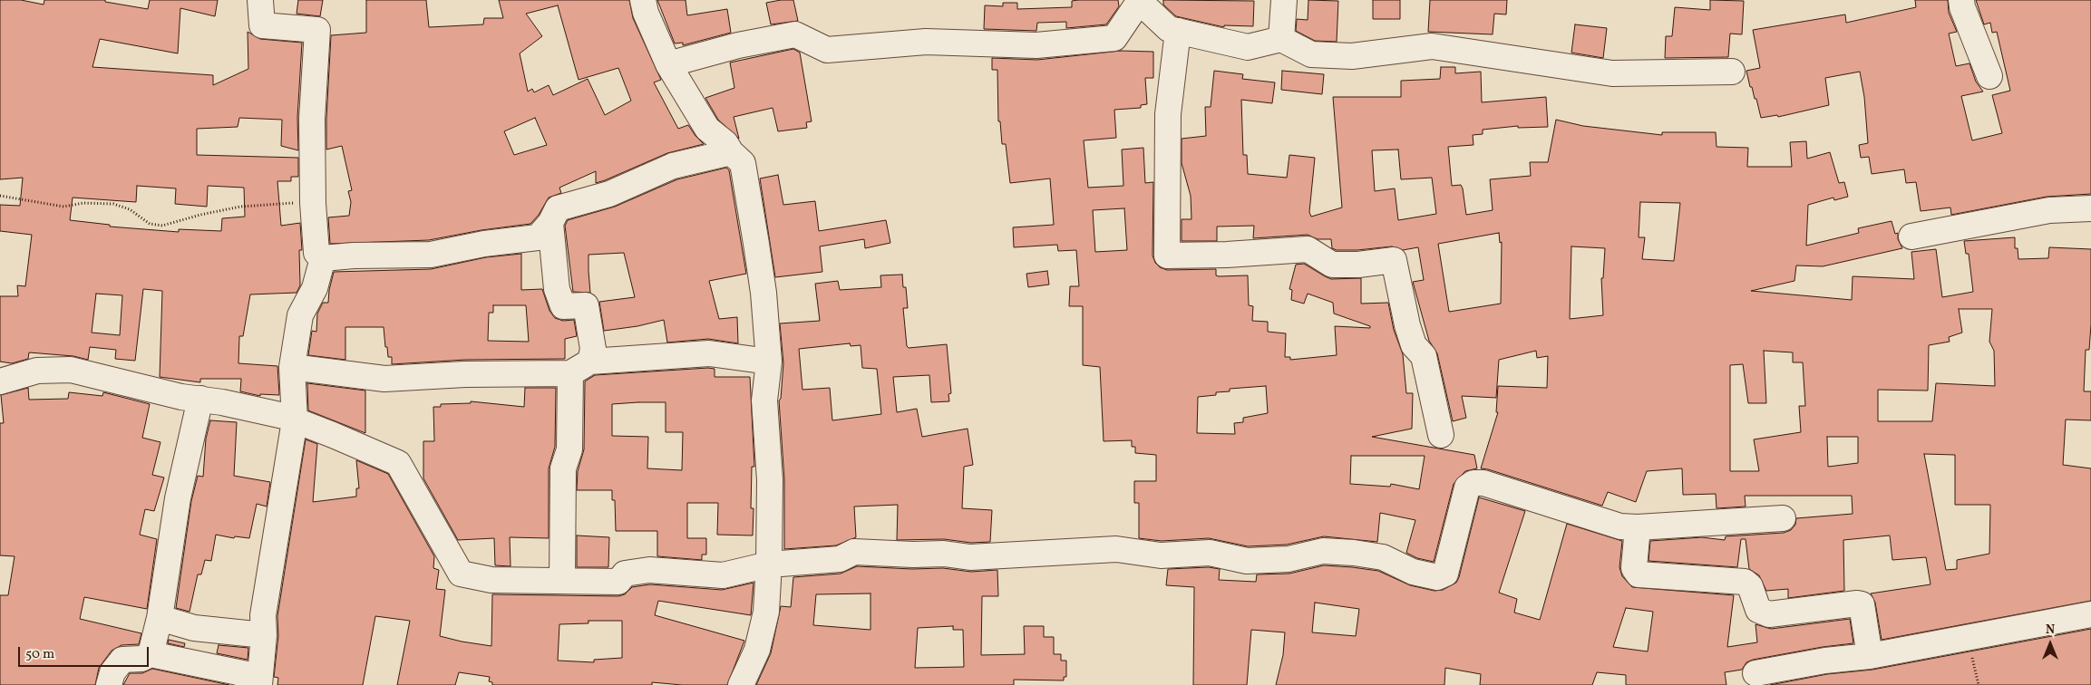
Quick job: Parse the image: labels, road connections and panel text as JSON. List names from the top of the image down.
{
  "scale_bar": "50 m",
  "north": "top"
}
